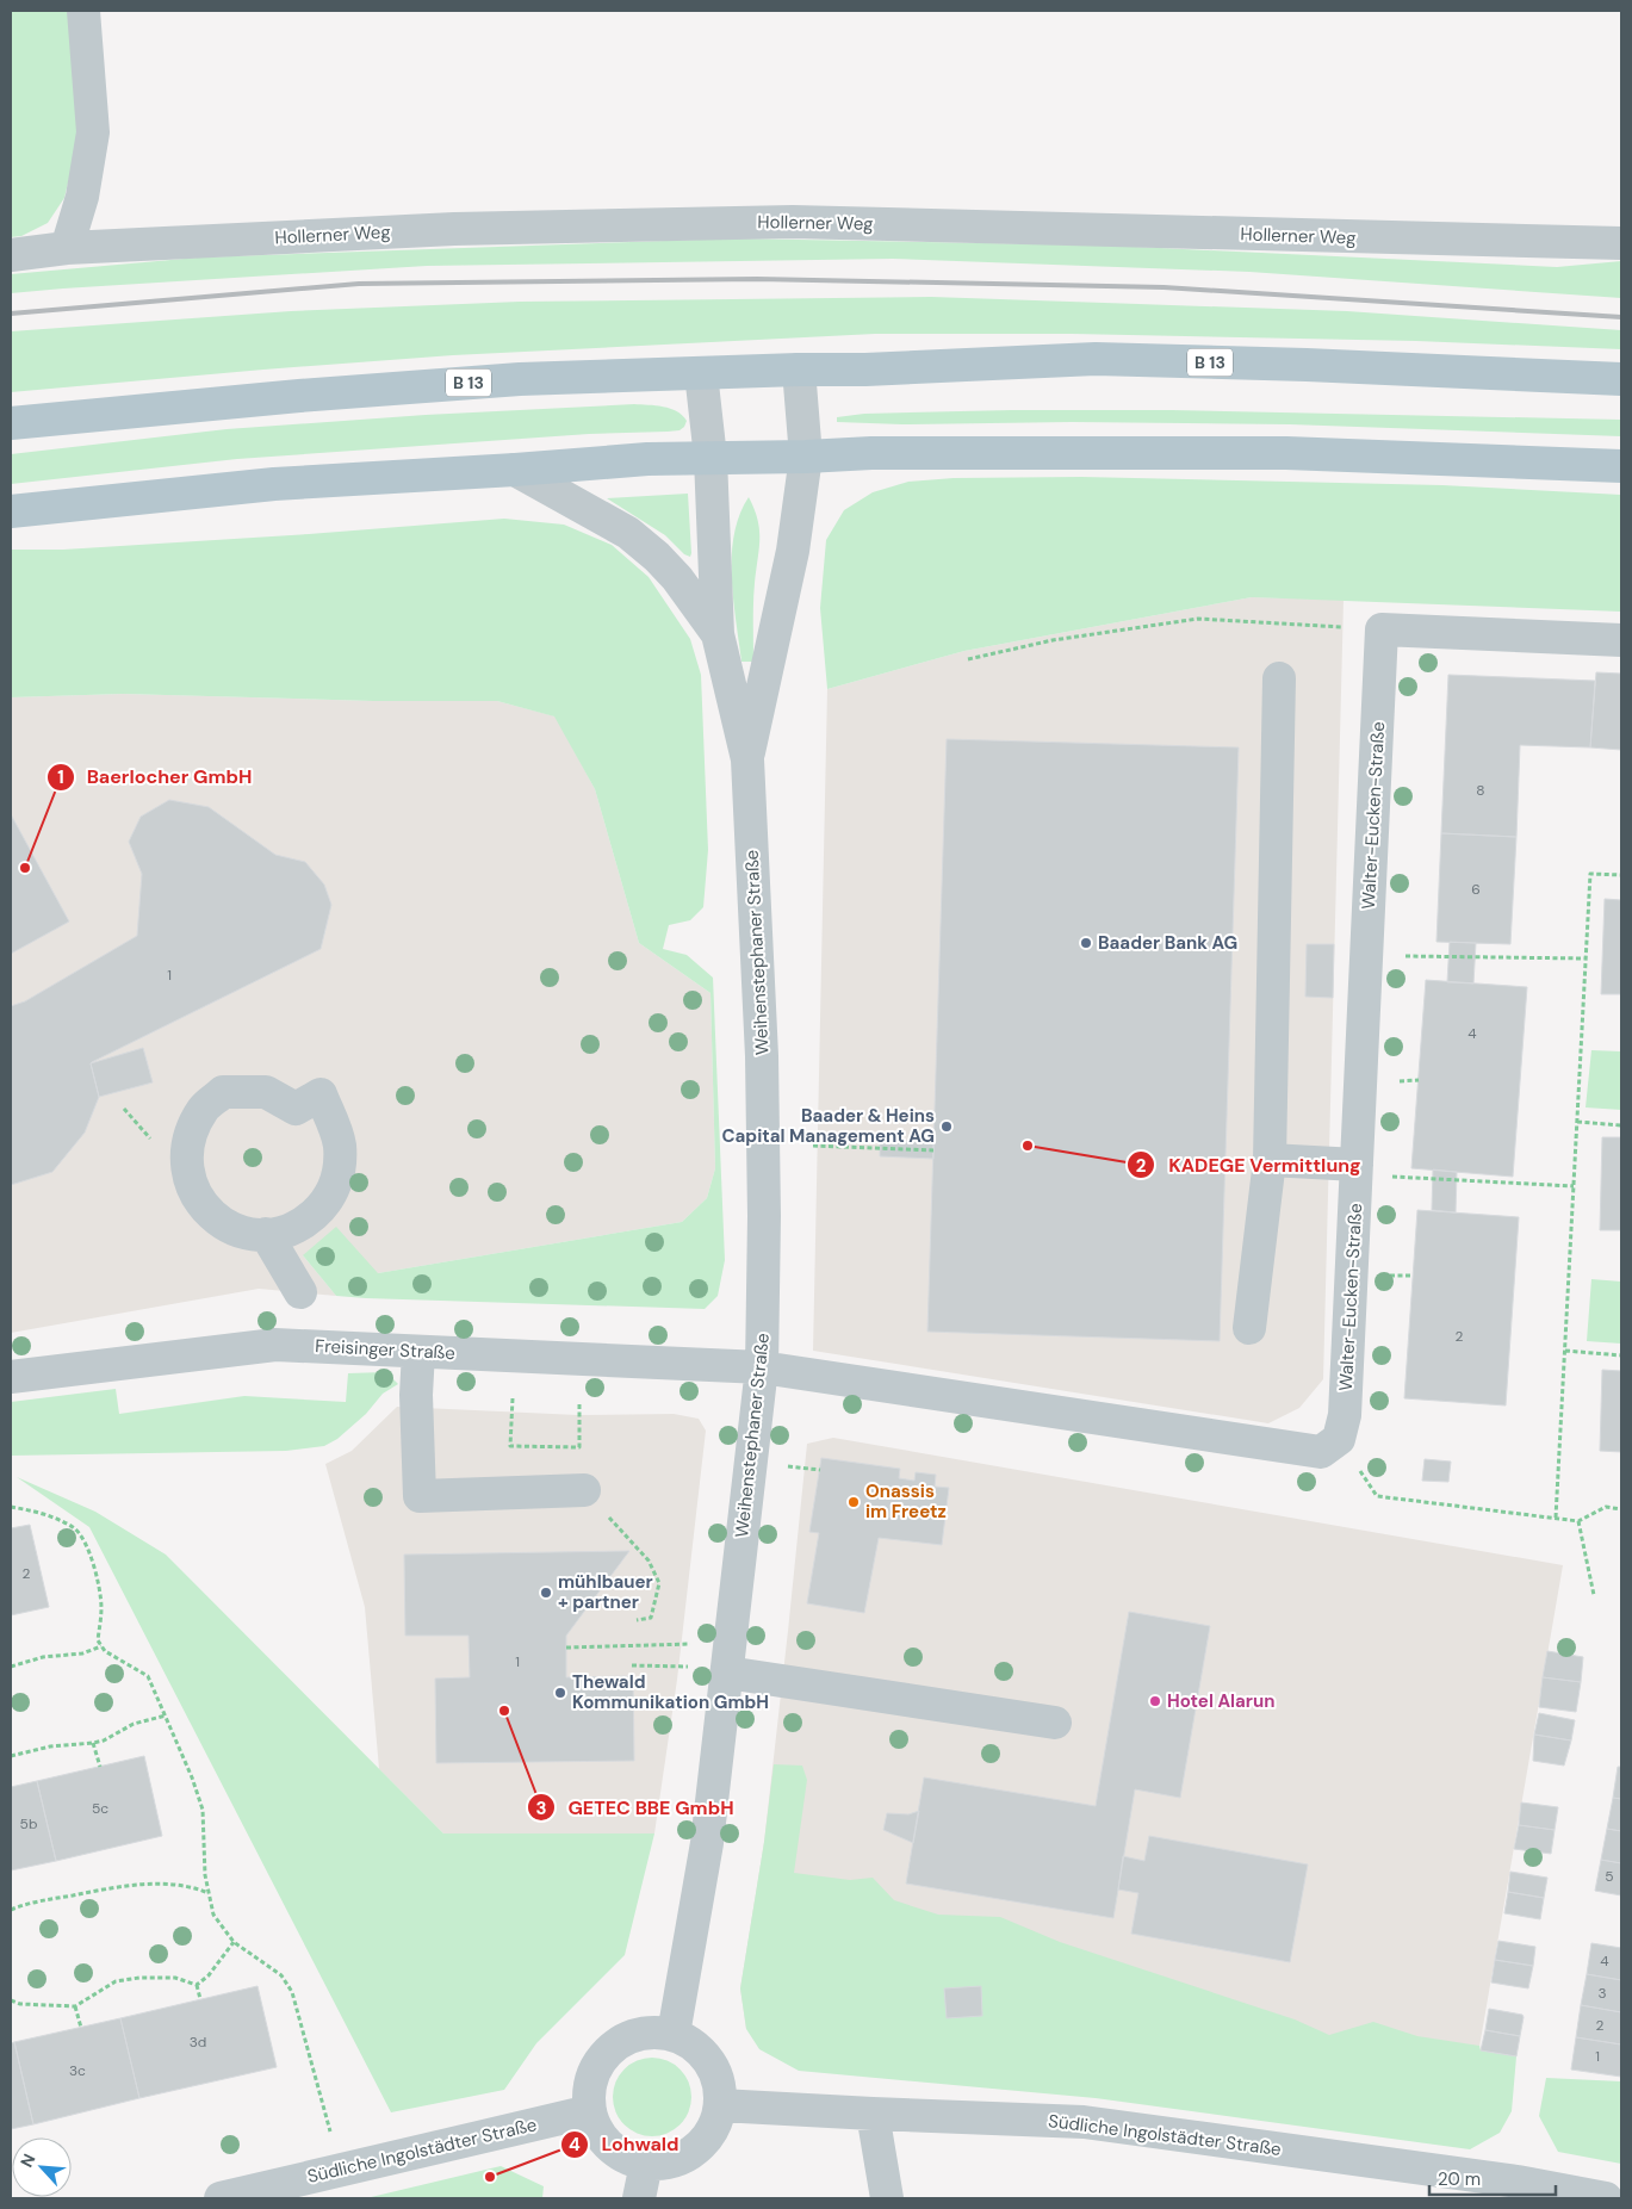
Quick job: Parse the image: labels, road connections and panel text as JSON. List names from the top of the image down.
{
  "streets": {
    "main road": ["B 13"],
    "street": [
      "Hollerner Weg",
      "Walter-Eucken-Straße",
      "Weihenstephaner Straße",
      "Freisinger Straße",
      "Südliche Ingolstädter Straße"
    ]
  },
  "crossings": [
    ["B 13", "Weihenstephaner Straße"],
    ["Weihenstephaner Straße", "Freisinger Straße"],
    ["Weihenstephaner Straße", "Südliche Ingolstädter Straße"]
  ],
  "places": [
    "Baerlocher GmbH",
    "Baader Bank AG",
    "Baader & Heins Capital Management AG",
    "KADEGE Vermittlung",
    "Onassis im Freetz",
    "mühlbauer + partner",
    "Thewald Kommunikation GmbH",
    "Hotel Alarun",
    "GETEC BBE GmbH",
    "Lohwald"
  ],
  "house_numbers": [
    "8",
    "6",
    "1",
    "4",
    "2",
    "2",
    "1",
    "5c",
    "5b",
    "5",
    "4",
    "3",
    "2",
    "3d",
    "1",
    "3c"
  ],
  "scale_bar": "20 m",
  "north": "top left"
}
